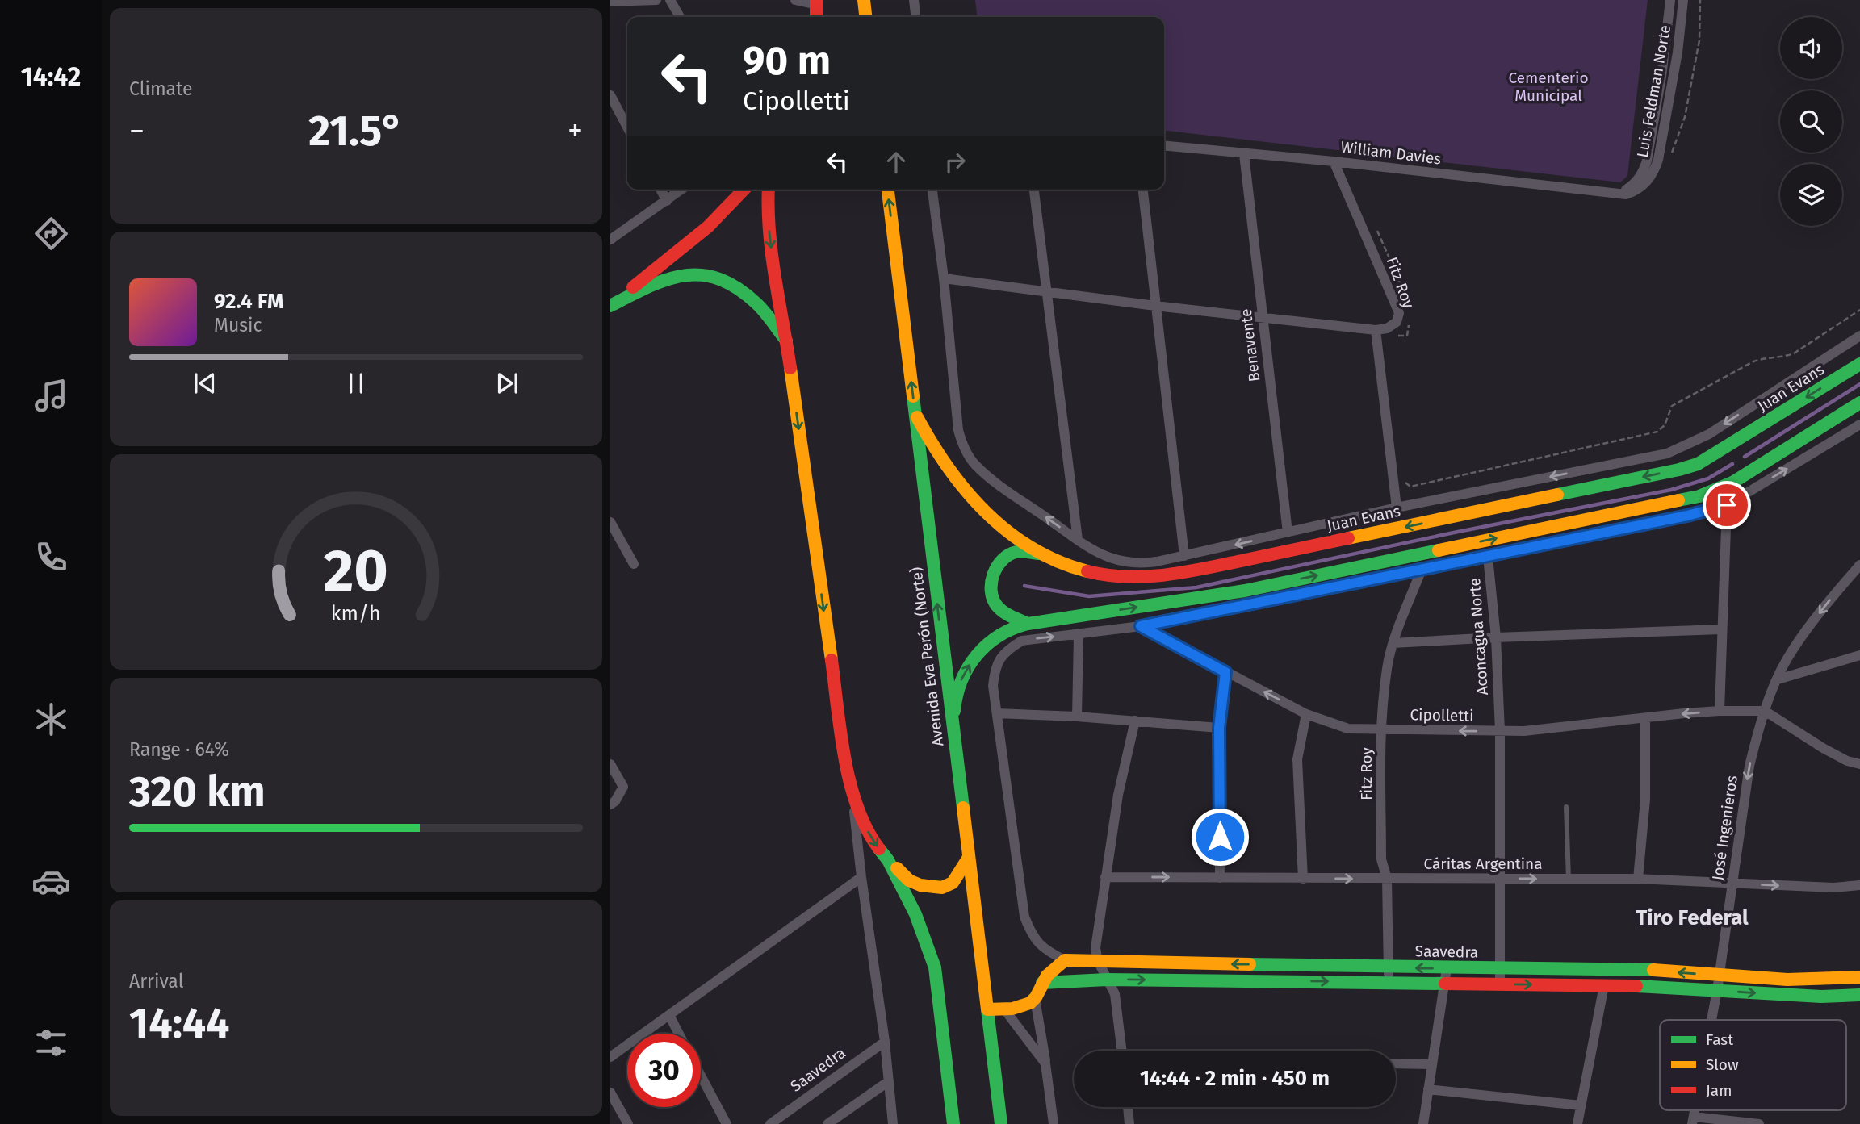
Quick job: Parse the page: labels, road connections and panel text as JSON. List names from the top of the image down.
{
  "streets": {
    "street": [
      "Luis Feldman Norte",
      "William Davies",
      "Fitz Roy",
      "Benavente",
      "Juan Evans",
      "Aconcagua Norte",
      "Avenida Eva Perón (Norte)",
      "Cipolletti",
      "José Ingenieros",
      "Cáritas Argentina",
      "Saavedra"
    ]
  },
  "crossings": [
    ["Luis Feldman Norte", "William Davies"],
    ["William Davies", "Fitz Roy"],
    ["William Davies", "Benavente"],
    ["Fitz Roy", "Cipolletti"],
    ["Fitz Roy", "Cáritas Argentina"],
    ["Fitz Roy", "Saavedra"],
    ["Benavente", "Juan Evans"],
    ["Juan Evans", "Avenida Eva Perón (Norte)"],
    ["Aconcagua Norte", "Cipolletti"],
    ["Aconcagua Norte", "Cáritas Argentina"],
    ["Aconcagua Norte", "Saavedra"],
    ["Cipolletti", "José Ingenieros"],
    ["José Ingenieros", "Cáritas Argentina"],
    ["José Ingenieros", "Saavedra"]
  ],
  "one_way": ["José Ingenieros", "Cáritas Argentina"],
  "districts": ["Tiro Federal"],
  "parks": ["Cementerio Municipal"],
  "legend": ["Fast", "Slow", "Jam"],
  "page": {
    "tabs": "14:42",
    "tile": [
      "Climate",
      ["Range · 64%", "320 km"],
      ["Arrival", "14:44"]
    ],
    "turn": ["90 m", "Cipolletti"],
    "heat": ["−", "21.5°", "+"],
    "song": ["92.4 FM", "Music"],
    "limit": "30",
    "trip": "14:44 · 2 min · 450 m",
    "gauge": ["20", "km/h"]
  }
}
